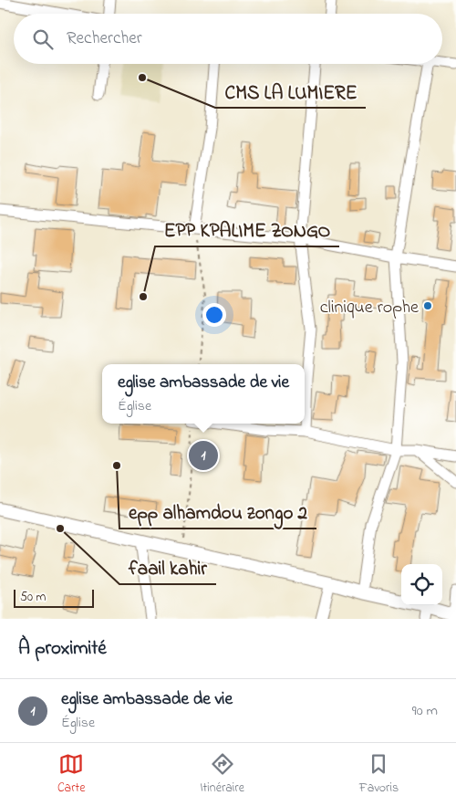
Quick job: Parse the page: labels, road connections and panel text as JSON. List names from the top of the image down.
{
  "places": [
    "CMS LA LUMIERE",
    "EPP KPALIME ZONGO",
    "clinique rophe",
    "epp alhamdou zongo 2",
    "faail kahir"
  ],
  "scale_bar": "50 m",
  "page": {
    "search": "Rechercher",
    "popup": ["eglise ambassade de vie", "Église"],
    "pins": "1",
    "scale": "50 m",
    "heading": "À proximité",
    "list": [
      {
        "mark": "1",
        "name": "eglise ambassade de vie",
        "note": "Église",
        "value": "90 m"
      }
    ],
    "nav": ["Carte", "Itinéraire", "Favoris"]
  }
}
